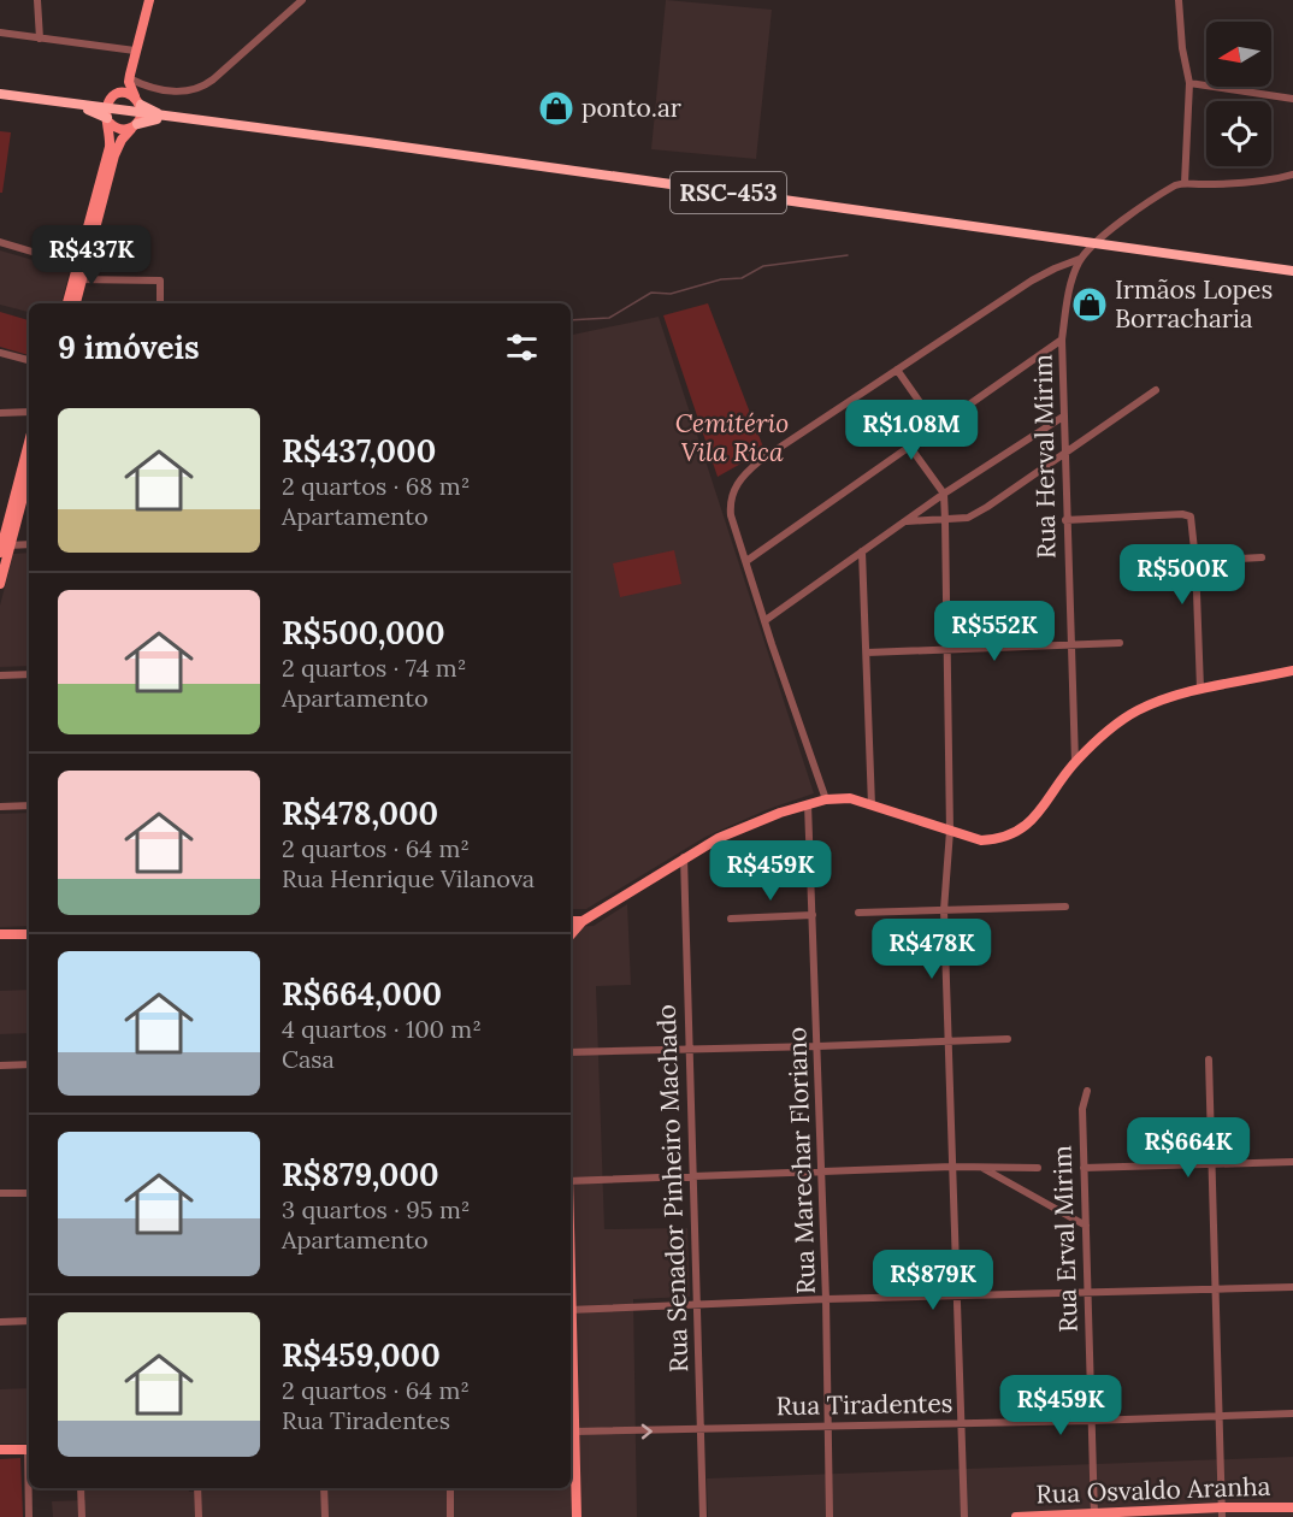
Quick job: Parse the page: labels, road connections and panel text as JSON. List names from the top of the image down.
{
  "streets": {
    "highway": ["RSC-453"],
    "main road": ["Rua Osvaldo Aranha"],
    "street": [
      "Rua Herval Mirim",
      "Rua Marechar Floriano",
      "Rua Senador Pinheiro Machado",
      "Rua Erval Mirim",
      "Rua Tiradentes"
    ]
  },
  "crossings": [
    ["RSC-453", "Rua Herval Mirim"],
    ["Rua Marechar Floriano", "Rua Tiradentes"],
    ["Rua Senador Pinheiro Machado", "Rua Tiradentes"],
    ["Rua Erval Mirim", "Rua Tiradentes"],
    ["Rua Erval Mirim", "Rua Osvaldo Aranha"]
  ],
  "parks": ["Cemitério Vila Rica"],
  "places": {
    "shop": ["ponto.ar", "Irmãos Lopes Borracharia"]
  },
  "north": "left",
  "page": {
    "price": [
      "R$437K",
      "R$1.08M",
      "R$500K",
      "R$552K",
      "R$459K",
      "R$478K",
      "R$664K",
      "R$879K",
      "R$459K"
    ],
    "heading": "9 imóveis",
    "list": [
      {
        "name": "R$437,000",
        "note": "2 quartos · 68 m² · Apartamento"
      },
      {
        "name": "R$500,000",
        "note": "2 quartos · 74 m² · Apartamento"
      },
      {
        "name": "R$478,000",
        "note": "2 quartos · 64 m² · Rua Henrique Vilanova"
      },
      {
        "name": "R$664,000",
        "note": "4 quartos · 100 m² · Casa"
      },
      {
        "name": "R$879,000",
        "note": "3 quartos · 95 m² · Apartamento"
      },
      {
        "name": "R$459,000",
        "note": "2 quartos · 64 m² · Rua Tiradentes"
      }
    ]
  }
}
